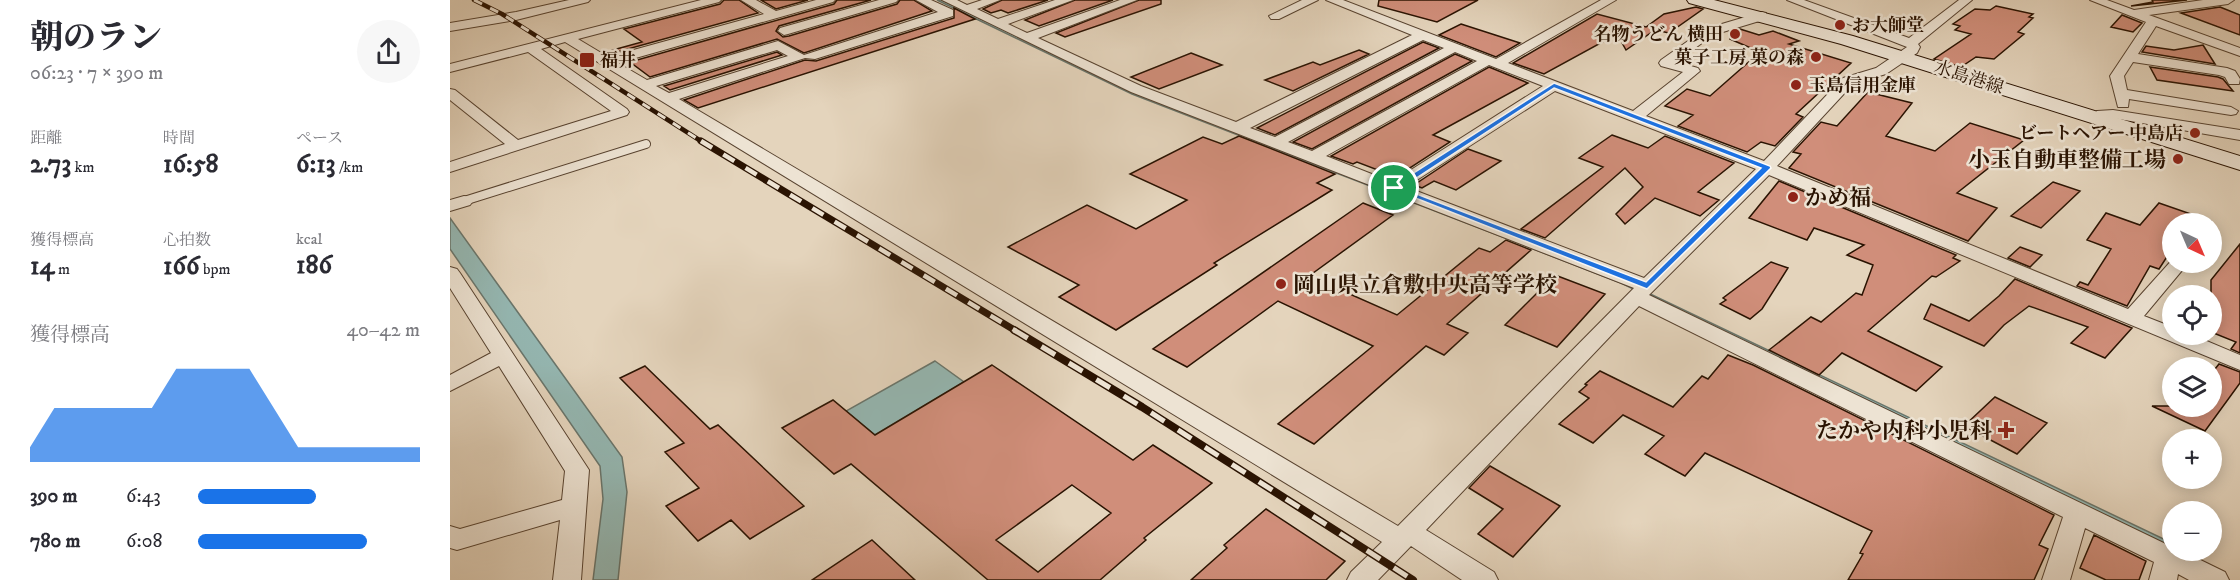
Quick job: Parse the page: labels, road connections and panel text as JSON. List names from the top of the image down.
{
  "streets": {
    "main road": ["水島港線"]
  },
  "places": {
    "other": [
      "お大師堂",
      "名物うどん 横田",
      "菓子工房 菓の森",
      "玉島信用金庫",
      "ビートヘアー 中島店",
      "小玉自動車整備工場",
      "かめ福",
      "岡山県立倉敷中央高等学校"
    ],
    "transit": ["福井"],
    "health": ["たかや内科小児科"]
  },
  "north": "bottom right",
  "page": {
    "heading": ["朝のラン", "06:23 · 7 × 390 m"],
    "stats": [
      ["距離", "2.73 km"],
      ["時間", "16:58"],
      ["ペース", "6:13 /km"],
      ["獲得標高", "14 m"],
      ["心拍数", "166 bpm"],
      ["kcal", "186"]
    ],
    "map_buttons": ["+", "−"],
    "chart": ["獲得標高", "40–42 m"],
    "list": [
      {
        "name": "390 m",
        "note": "6:43"
      },
      {
        "name": "780 m",
        "note": "6:08"
      }
    ]
  }
}
